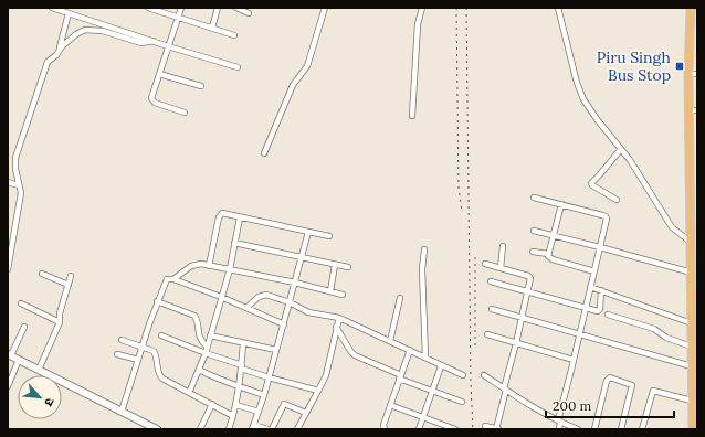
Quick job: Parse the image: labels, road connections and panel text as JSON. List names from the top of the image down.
{
  "places": {
    "transit": ["Piru Singh Bus Stop"]
  },
  "scale_bar": "200 m",
  "north": "bottom right"
}
